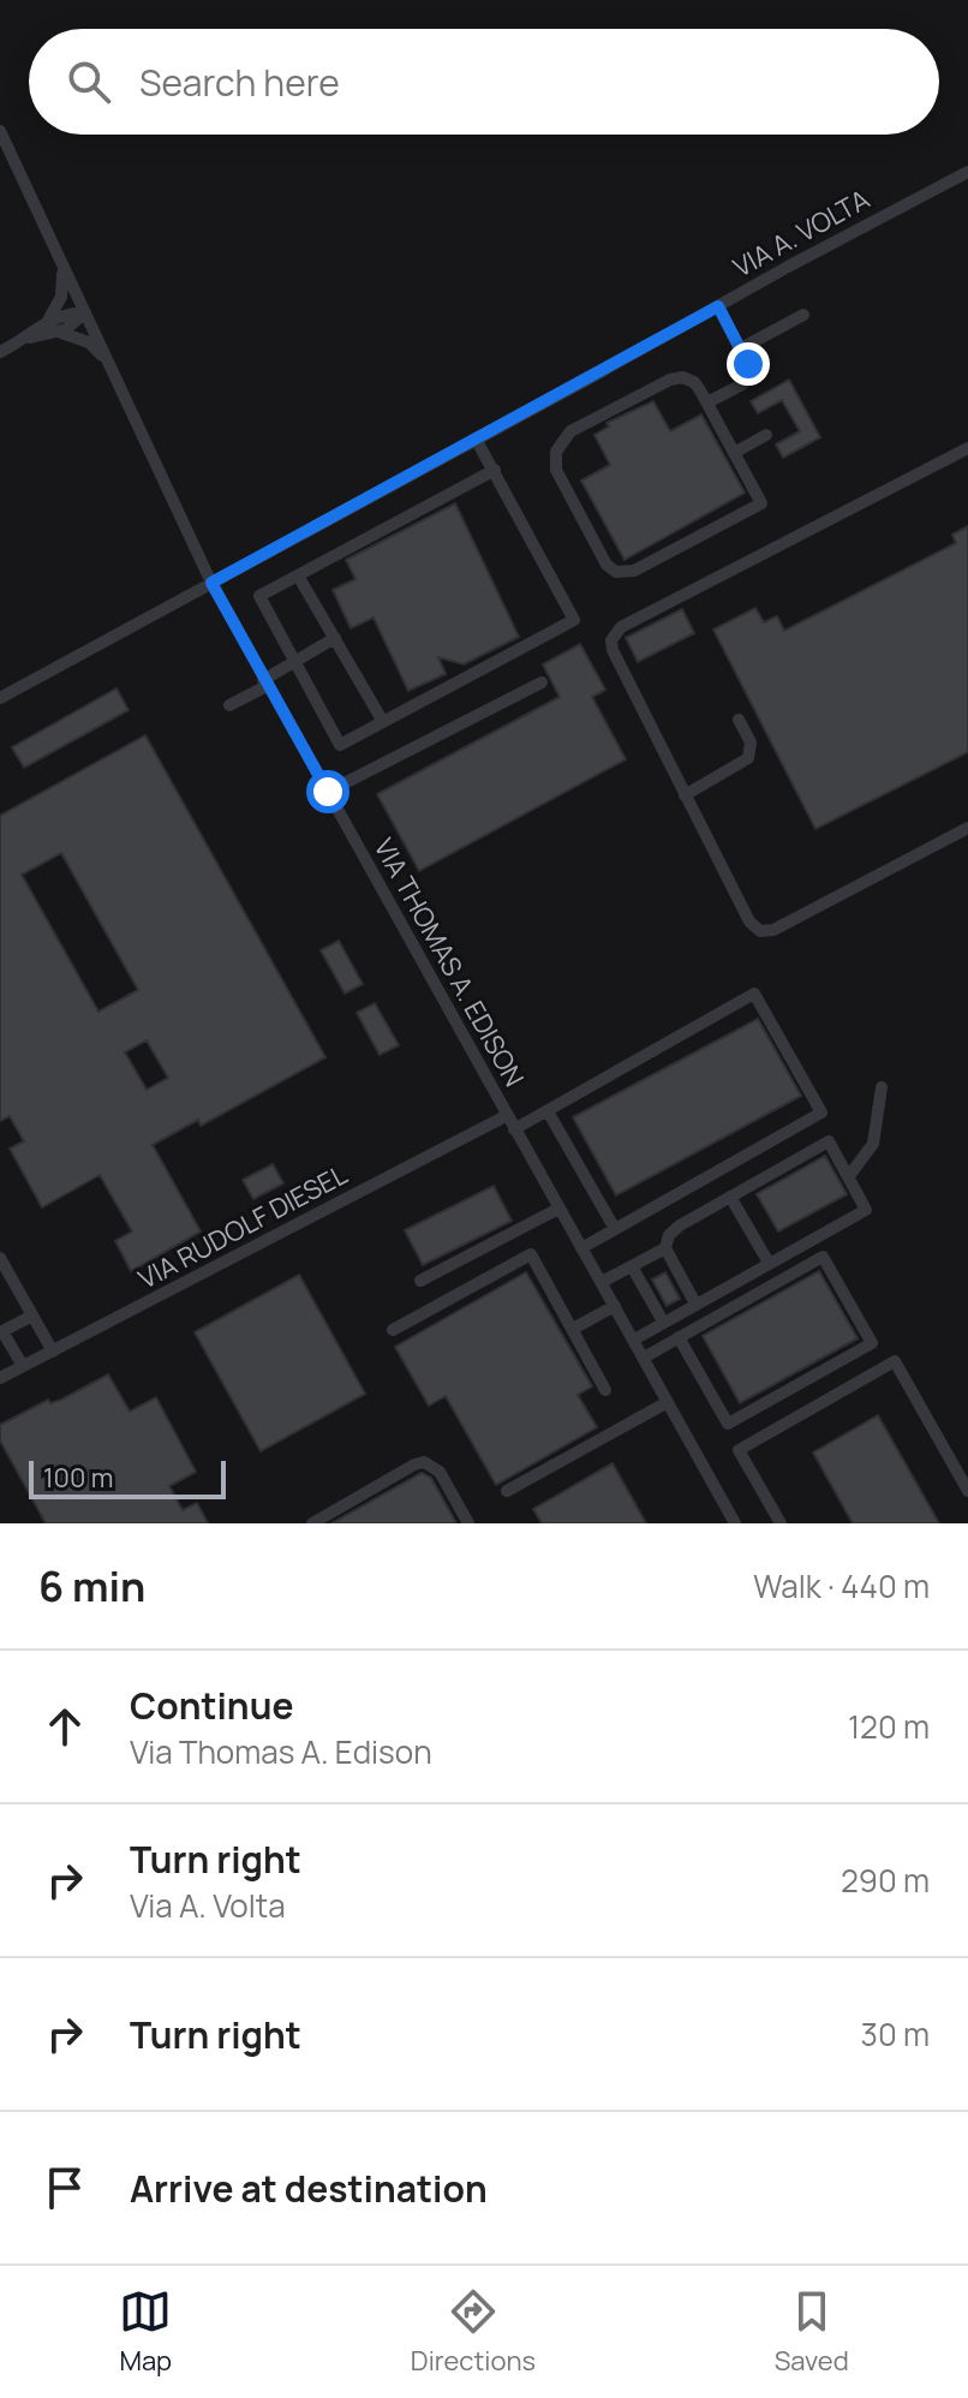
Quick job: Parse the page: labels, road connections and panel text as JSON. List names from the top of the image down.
{
  "streets": {
    "street": ["VIA A. VOLTA", "VIA THOMAS A. EDISON", "VIA RUDOLF DIESEL"]
  },
  "crossings": [
    ["VIA A. VOLTA", "VIA THOMAS A. EDISON"],
    ["VIA THOMAS A. EDISON", "VIA RUDOLF DIESEL"]
  ],
  "scale_bar": "100 m",
  "page": {
    "search": "Search here",
    "scale": "100 m",
    "heading": ["6 min", "Walk · 440 m"],
    "list": [
      ["Continue", "Via Thomas A. Edison", "120 m"],
      ["Turn right", "Via A. Volta", "290 m"],
      ["Turn right", "30 m"],
      "Arrive at destination"
    ],
    "nav": ["Map", "Directions", "Saved"]
  }
}
